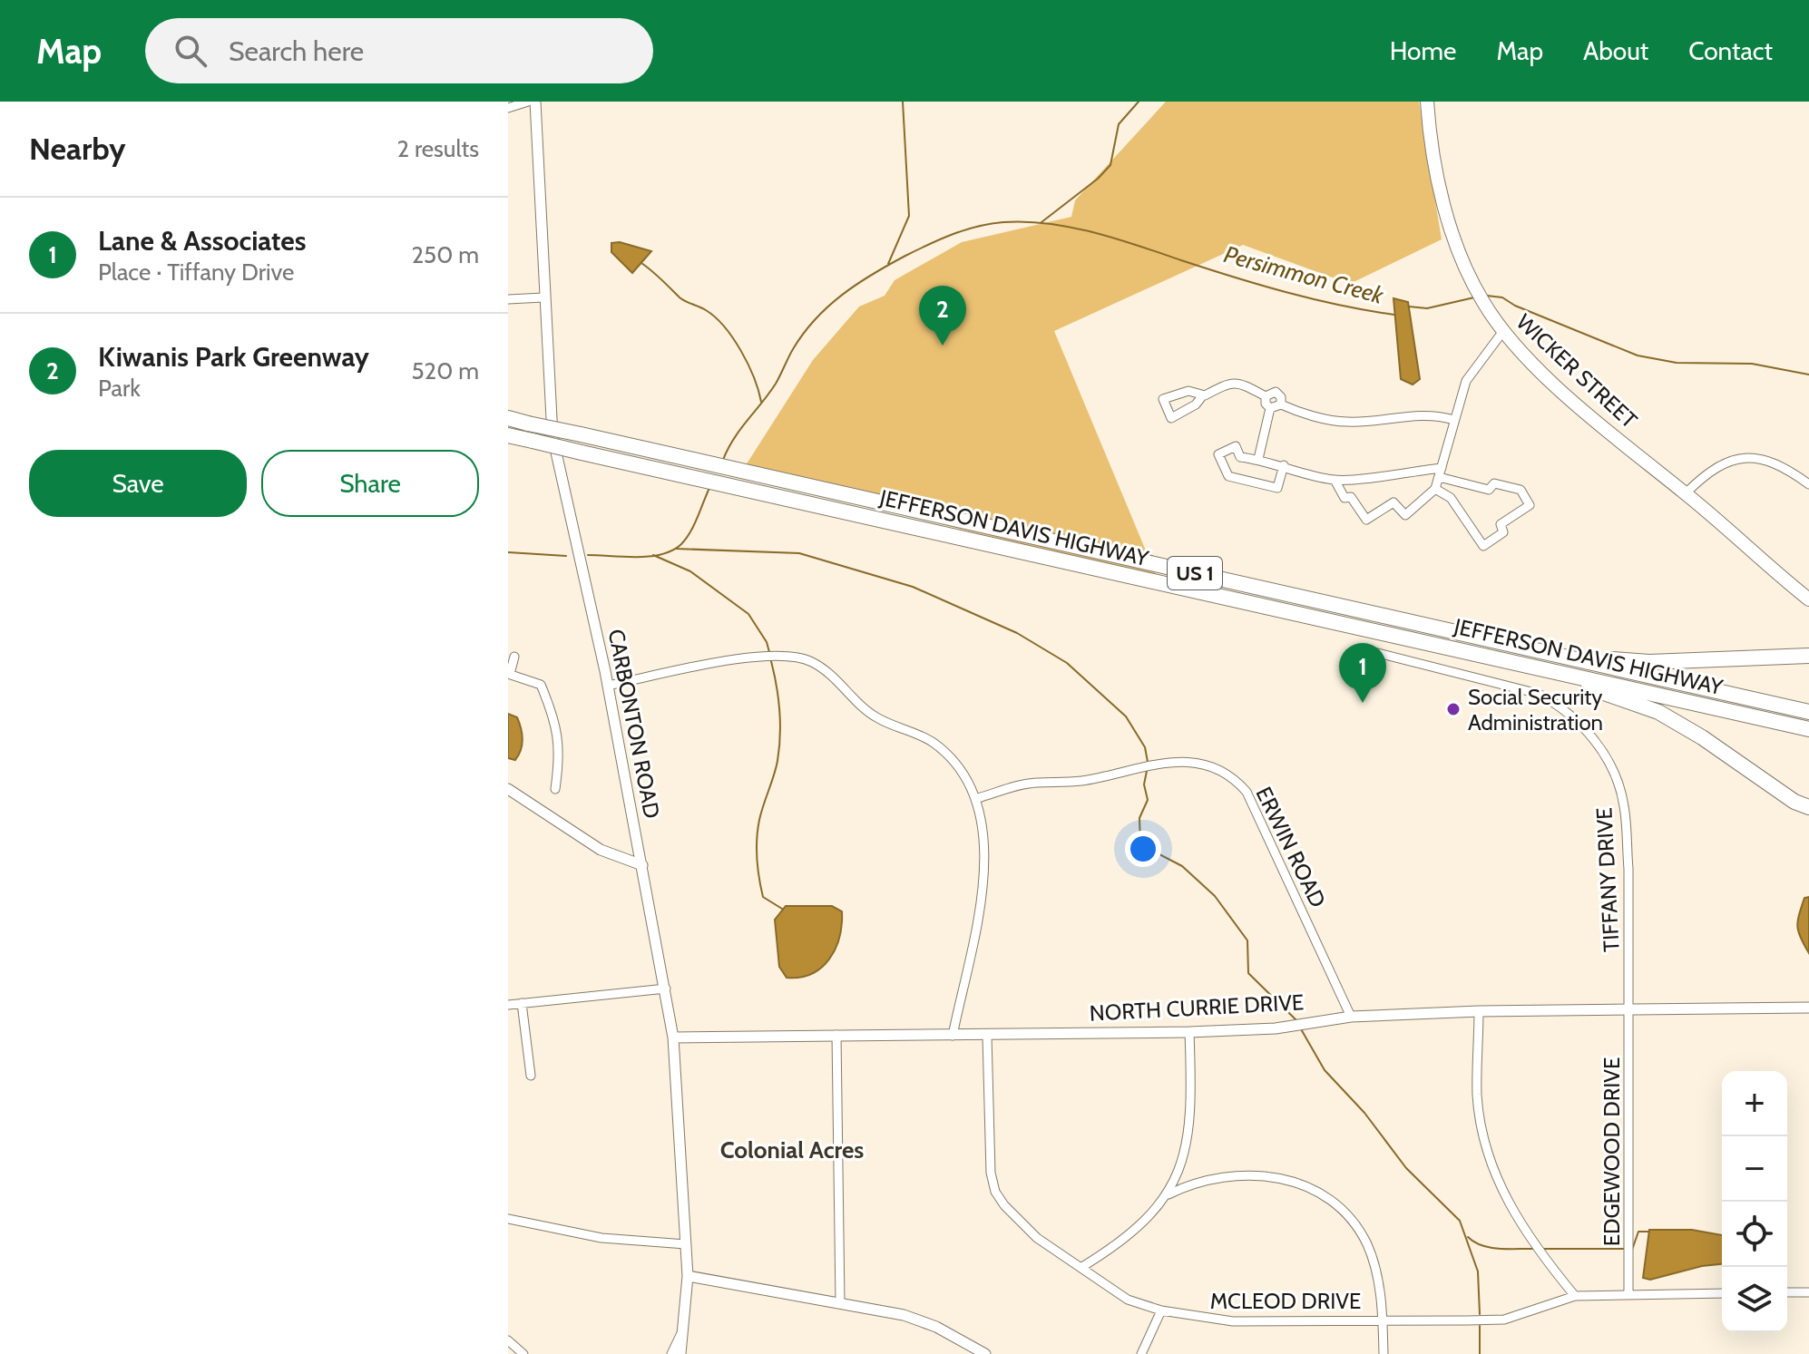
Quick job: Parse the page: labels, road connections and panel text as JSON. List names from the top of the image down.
{
  "streets": {
    "highway": ["JEFFERSON DAVIS HIGHWAY", "US 1"],
    "main road": ["WICKER STREET"],
    "street": [
      "CARBONTON ROAD",
      "ERWIN ROAD",
      "TIFFANY DRIVE",
      "NORTH CURRIE DRIVE",
      "EDGEWOOD DRIVE",
      "MCLEOD DRIVE"
    ]
  },
  "crossings": [
    ["CARBONTON ROAD", "NORTH CURRIE DRIVE"],
    ["ERWIN ROAD", "NORTH CURRIE DRIVE"],
    ["TIFFANY DRIVE", "NORTH CURRIE DRIVE"],
    ["TIFFANY DRIVE", "EDGEWOOD DRIVE"],
    ["NORTH CURRIE DRIVE", "EDGEWOOD DRIVE"],
    ["NORTH CURRIE DRIVE", "MCLEOD DRIVE"],
    ["EDGEWOOD DRIVE", "MCLEOD DRIVE"]
  ],
  "districts": ["Colonial Acres"],
  "water": ["Persimmon Creek"],
  "places": ["Social Security Administration"],
  "page": {
    "header": "Map",
    "search": "Search here",
    "nav": [
      "Home",
      "Map",
      "About",
      "Contact"
    ],
    "heading": ["Nearby", "2 results"],
    "list": [
      {
        "mark": "1",
        "name": "Lane & Associates",
        "note": "Place · Tiffany Drive",
        "value": "250 m"
      },
      {
        "mark": "2",
        "name": "Kiwanis Park Greenway",
        "note": "Park",
        "value": "520 m"
      }
    ],
    "pins": ["2", "1"],
    "buttons": ["Save", "Share"],
    "map_buttons": ["+", "−"]
  }
}
